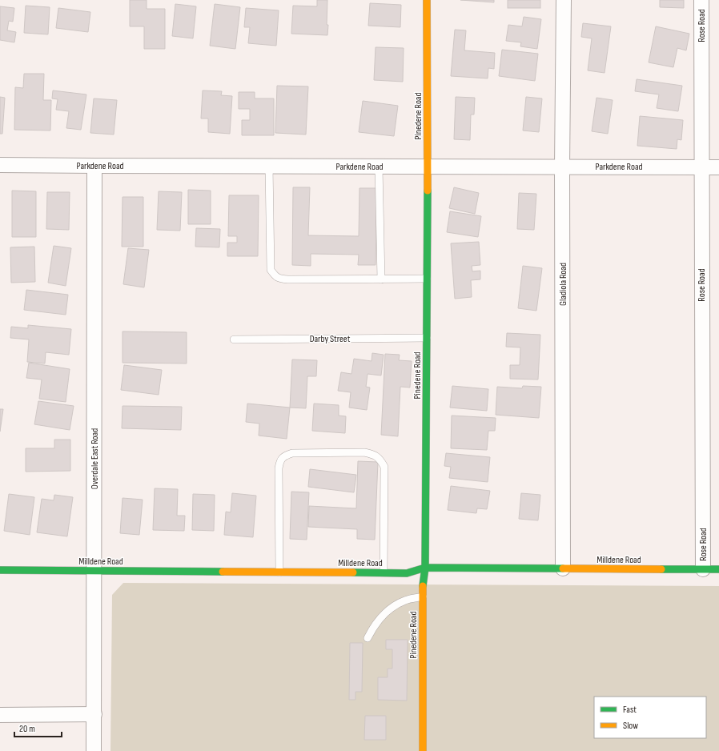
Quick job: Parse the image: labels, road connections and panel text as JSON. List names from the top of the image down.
{
  "streets": {
    "street": [
      "Rose Road",
      "Pinedene Road",
      "Parkdene Road",
      "Gladiola Road",
      "Overdale East Road",
      "Milldene Road"
    ],
    "lane": ["Darby Street"]
  },
  "crossings": [
    ["Rose Road", "Parkdene Road"],
    ["Rose Road", "Milldene Road"],
    ["Pinedene Road", "Parkdene Road"],
    ["Pinedene Road", "Darby Street"],
    ["Pinedene Road", "Milldene Road"],
    ["Parkdene Road", "Gladiola Road"],
    ["Parkdene Road", "Overdale East Road"],
    ["Gladiola Road", "Milldene Road"],
    ["Overdale East Road", "Milldene Road"]
  ],
  "legend": ["Fast", "Slow"],
  "scale_bar": "20 m"
}
